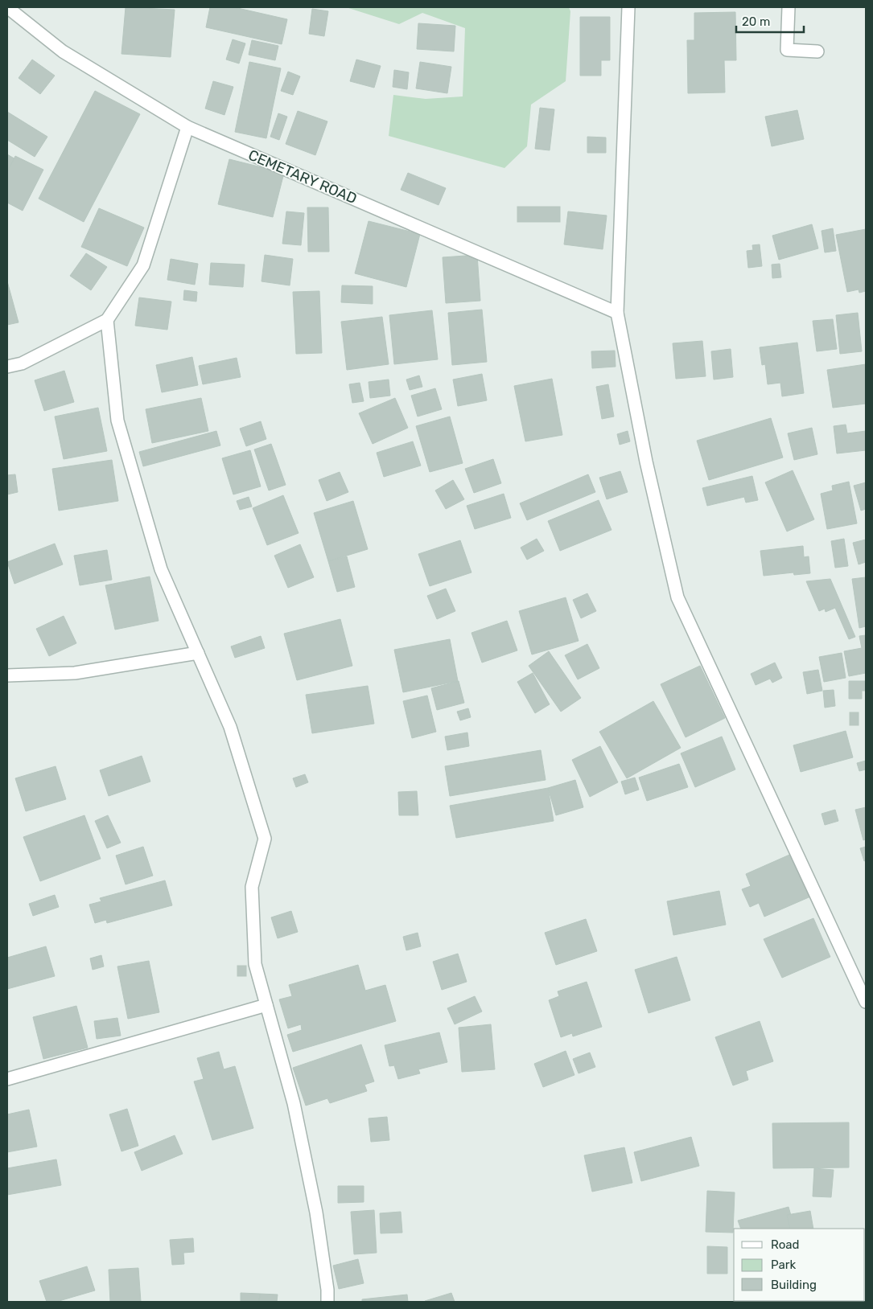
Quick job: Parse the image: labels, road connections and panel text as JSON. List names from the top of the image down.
{
  "streets": {
    "street": ["CEMETARY ROAD"]
  },
  "legend": ["Road", "Park", "Building"],
  "scale_bar": "20 m"
}
